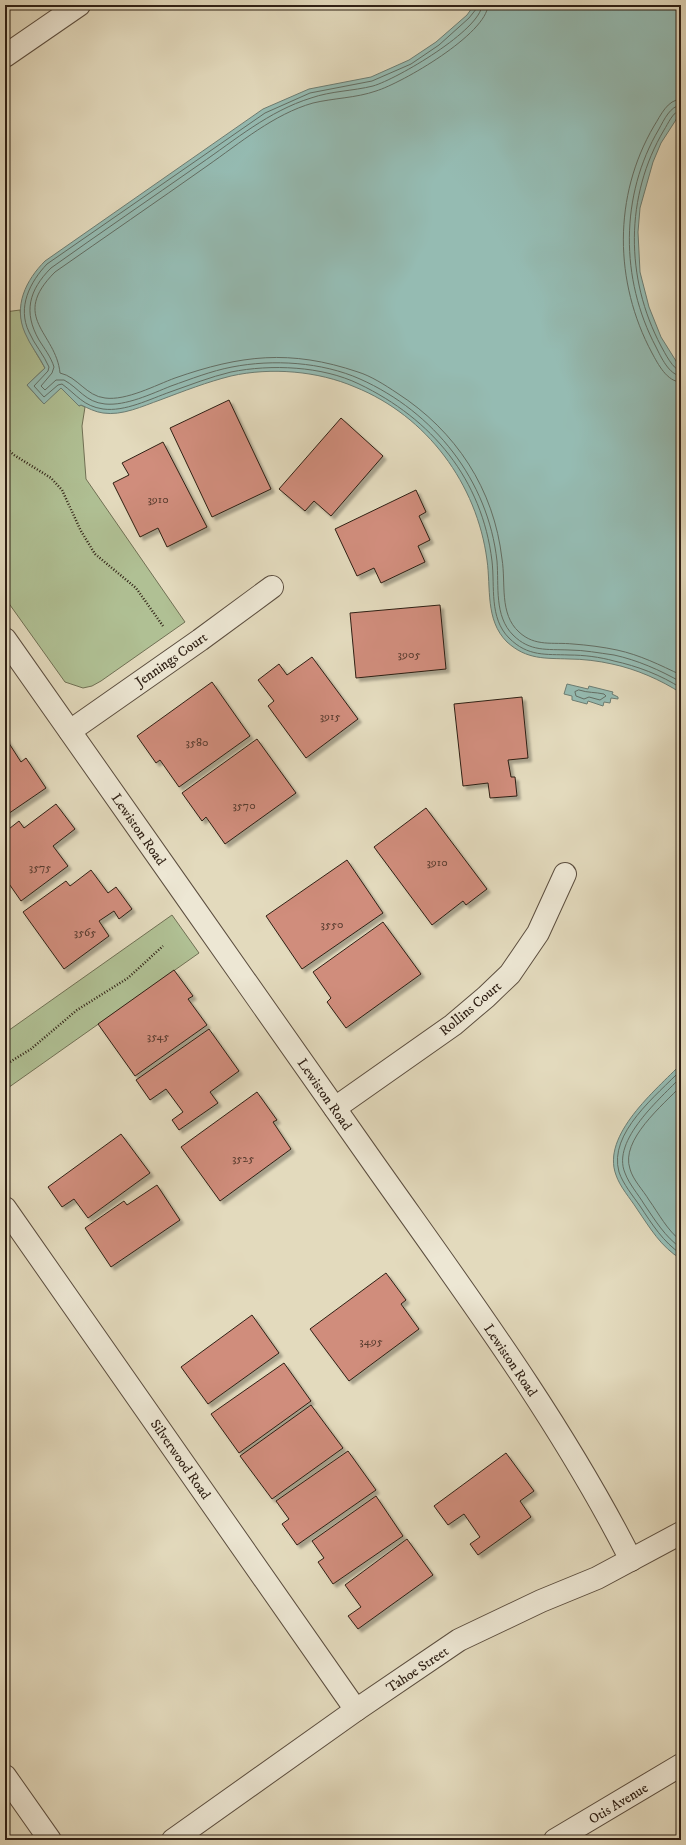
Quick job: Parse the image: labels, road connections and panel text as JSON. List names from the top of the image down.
{
  "streets": {
    "street": [
      "Jennings Court",
      "Lewiston Road",
      "Rollins Court",
      "Silverwood Road",
      "Tahoe Street",
      "Otis Avenue"
    ]
  },
  "crossings": [
    ["Jennings Court", "Lewiston Road"],
    ["Lewiston Road", "Rollins Court"],
    ["Lewiston Road", "Tahoe Street"],
    ["Silverwood Road", "Tahoe Street"]
  ],
  "house_numbers": [
    "3910",
    "3905",
    "3915",
    "3580",
    "3570",
    "3910",
    "3575",
    "3550",
    "3565",
    "3545",
    "3525",
    "3495"
  ]
}
